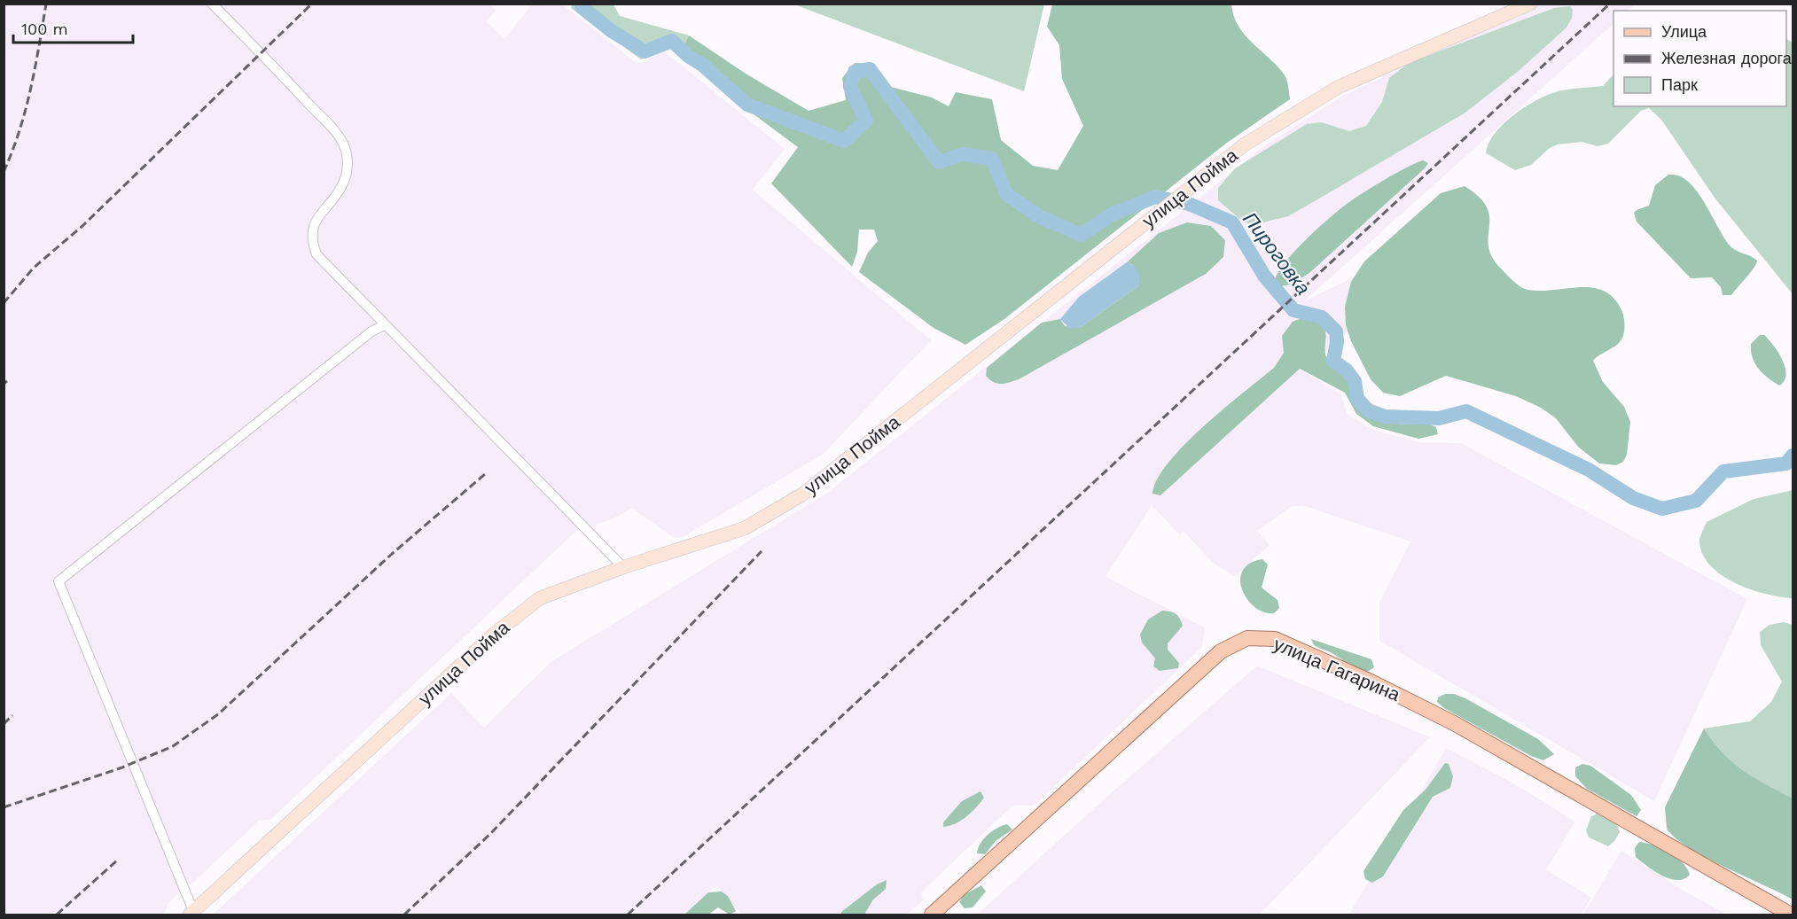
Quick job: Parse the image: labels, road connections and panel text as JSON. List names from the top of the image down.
{
  "streets": {
    "main road": ["улица Пойма", "улица Гагарина"]
  },
  "water": ["Пироговка"],
  "legend": ["Улица", "Железная дорога", "Парк"],
  "scale_bar": "100 m"
}
